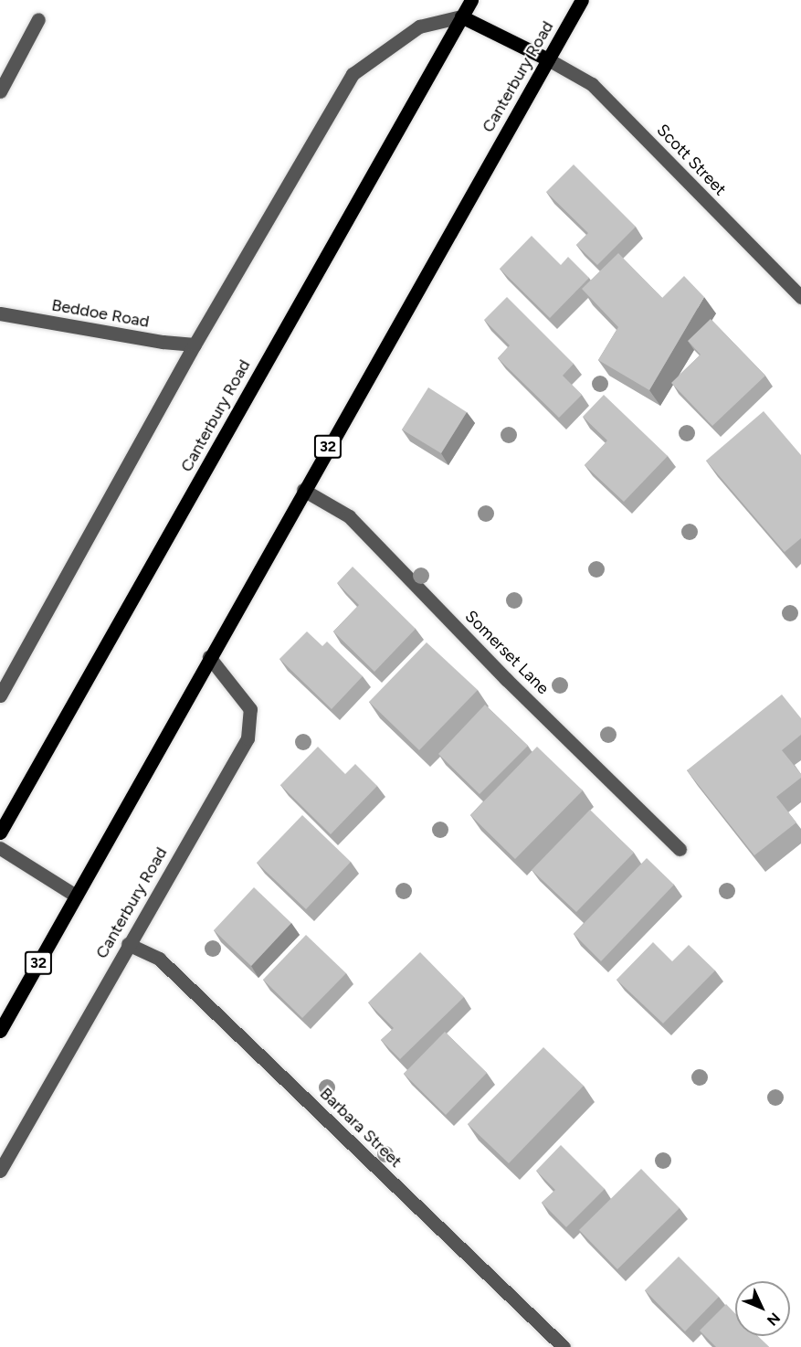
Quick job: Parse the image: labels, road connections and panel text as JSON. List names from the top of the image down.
{
  "streets": {
    "main road": ["Canterbury Road", "32"],
    "street": [
      "Scott Street",
      "Beddoe Road",
      "Somerset Lane",
      "Barbara Street"
    ]
  },
  "crossings": [
    ["Canterbury Road", "Scott Street"],
    ["Canterbury Road", "Somerset Lane"],
    ["Canterbury Road", "Barbara Street"]
  ],
  "north": "bottom right"
}
